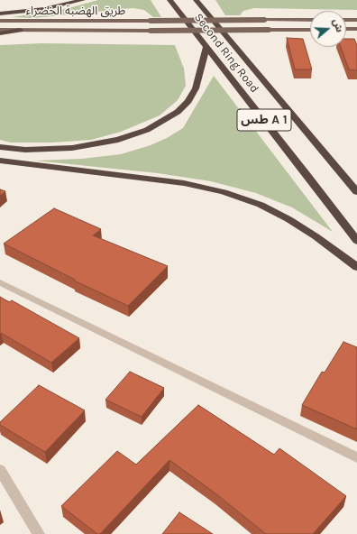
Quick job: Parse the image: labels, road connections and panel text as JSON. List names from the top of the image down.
{
  "streets": {
    "highway": ["Second Ring Road", "طس A 1"],
    "main road": ["طريق الهضبة الخضراء"]
  },
  "north": "right"
}
